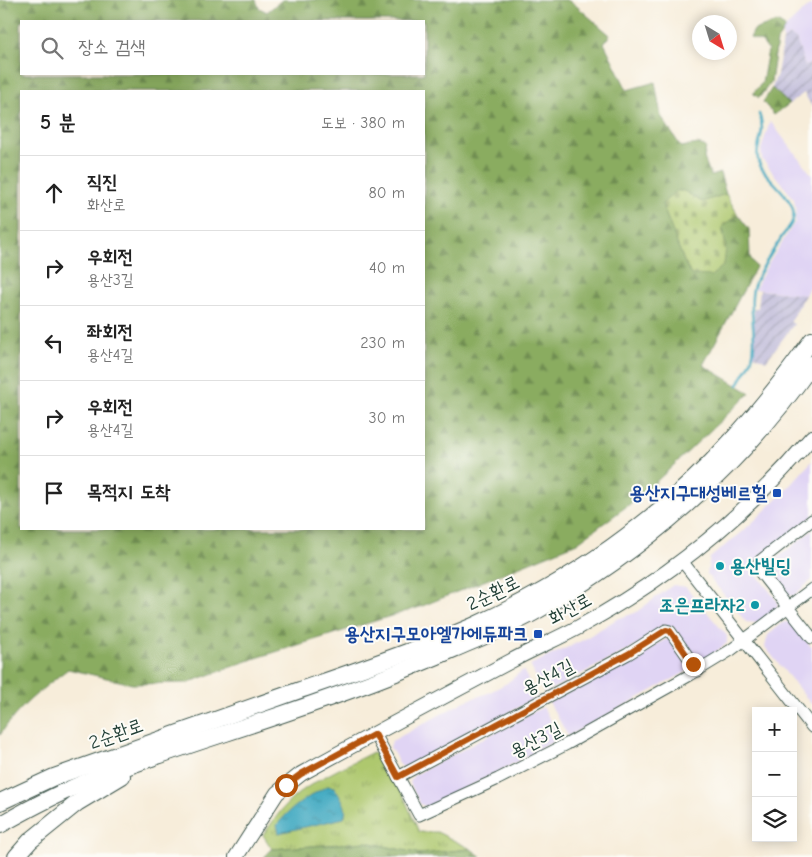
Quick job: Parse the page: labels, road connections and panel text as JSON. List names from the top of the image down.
{
  "streets": {
    "highway": ["2순환로"],
    "main road": ["화산로"],
    "street": ["용산4길", "용산3길"]
  },
  "crossings": [
    ["화산로", "용산3길"],
    ["용산4길", "용산3길"]
  ],
  "places": {
    "transit": ["용산지구대성베르힐", "용산지구모아엘가에듀파크"],
    "other": ["용산빌딩", "조은프라자2"]
  },
  "north": "bottom right",
  "page": {
    "search": "장소 검색",
    "heading": ["5 분", "도보 · 380 m"],
    "list": [
      ["직진", "화산로", "80 m"],
      ["우회전", "용산3길", "40 m"],
      ["좌회전", "용산4길", "230 m"],
      ["우회전", "용산4길", "30 m"],
      "목적지 도착"
    ],
    "map_buttons": ["+", "−"]
  }
}
